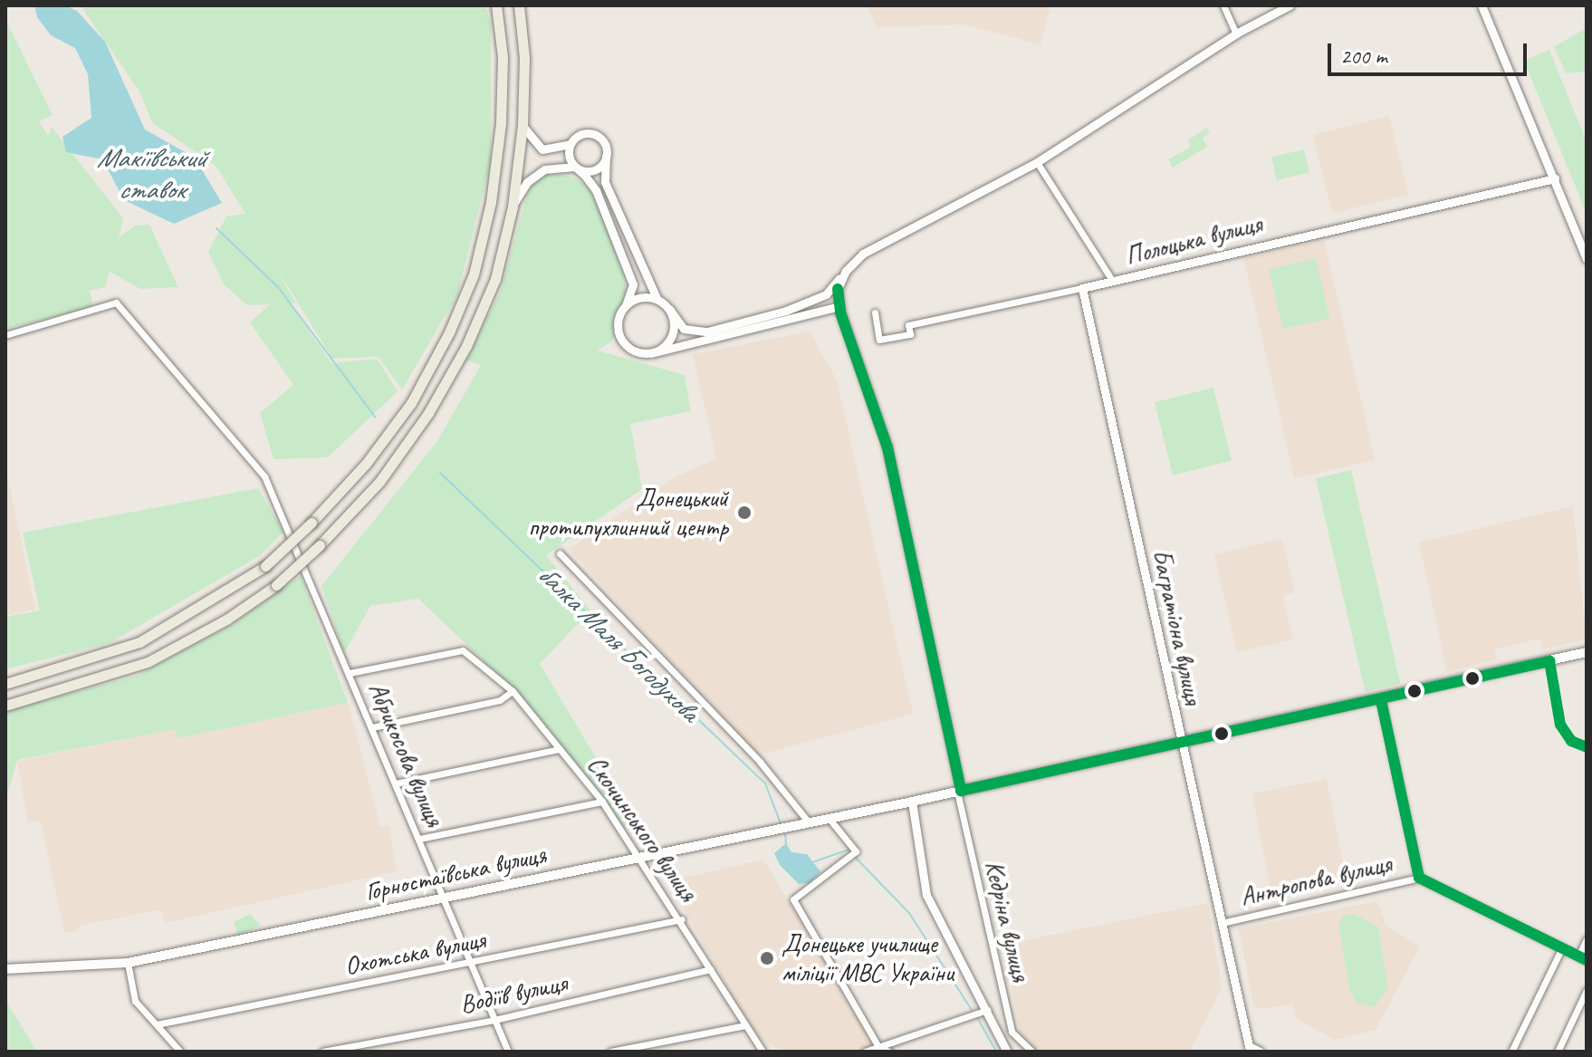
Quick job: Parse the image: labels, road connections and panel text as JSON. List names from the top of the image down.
{
  "streets": {
    "main road": ["Горностаївська вулиця"],
    "street": [
      "Полоцька вулиця",
      "Багратіона вулиця",
      "Абрикосова вулиця",
      "Скочинського вулиця",
      "Антропова вулиця",
      "Кедріна вулиця",
      "Охотська вулиця",
      "Водіїв вулиця"
    ]
  },
  "crossings": [
    ["Полоцька вулиця", "Багратіона вулиця"],
    ["Багратіона вулиця", "Антропова вулиця"],
    ["Абрикосова вулиця", "Скочинського вулиця"],
    ["Абрикосова вулиця", "Горностаївська вулиця"],
    ["Абрикосова вулиця", "Охотська вулиця"],
    ["Абрикосова вулиця", "Водіїв вулиця"],
    ["Скочинського вулиця", "Горностаївська вулиця"],
    ["Скочинського вулиця", "Охотська вулиця"],
    ["Скочинського вулиця", "Водіїв вулиця"]
  ],
  "water": ["Макіївський ставок", "балка Маля Богодухова"],
  "places": ["Донецький протипухлинний центр", "Донецьке училище міліції МВС України"],
  "scale_bar": "200 m"
}
